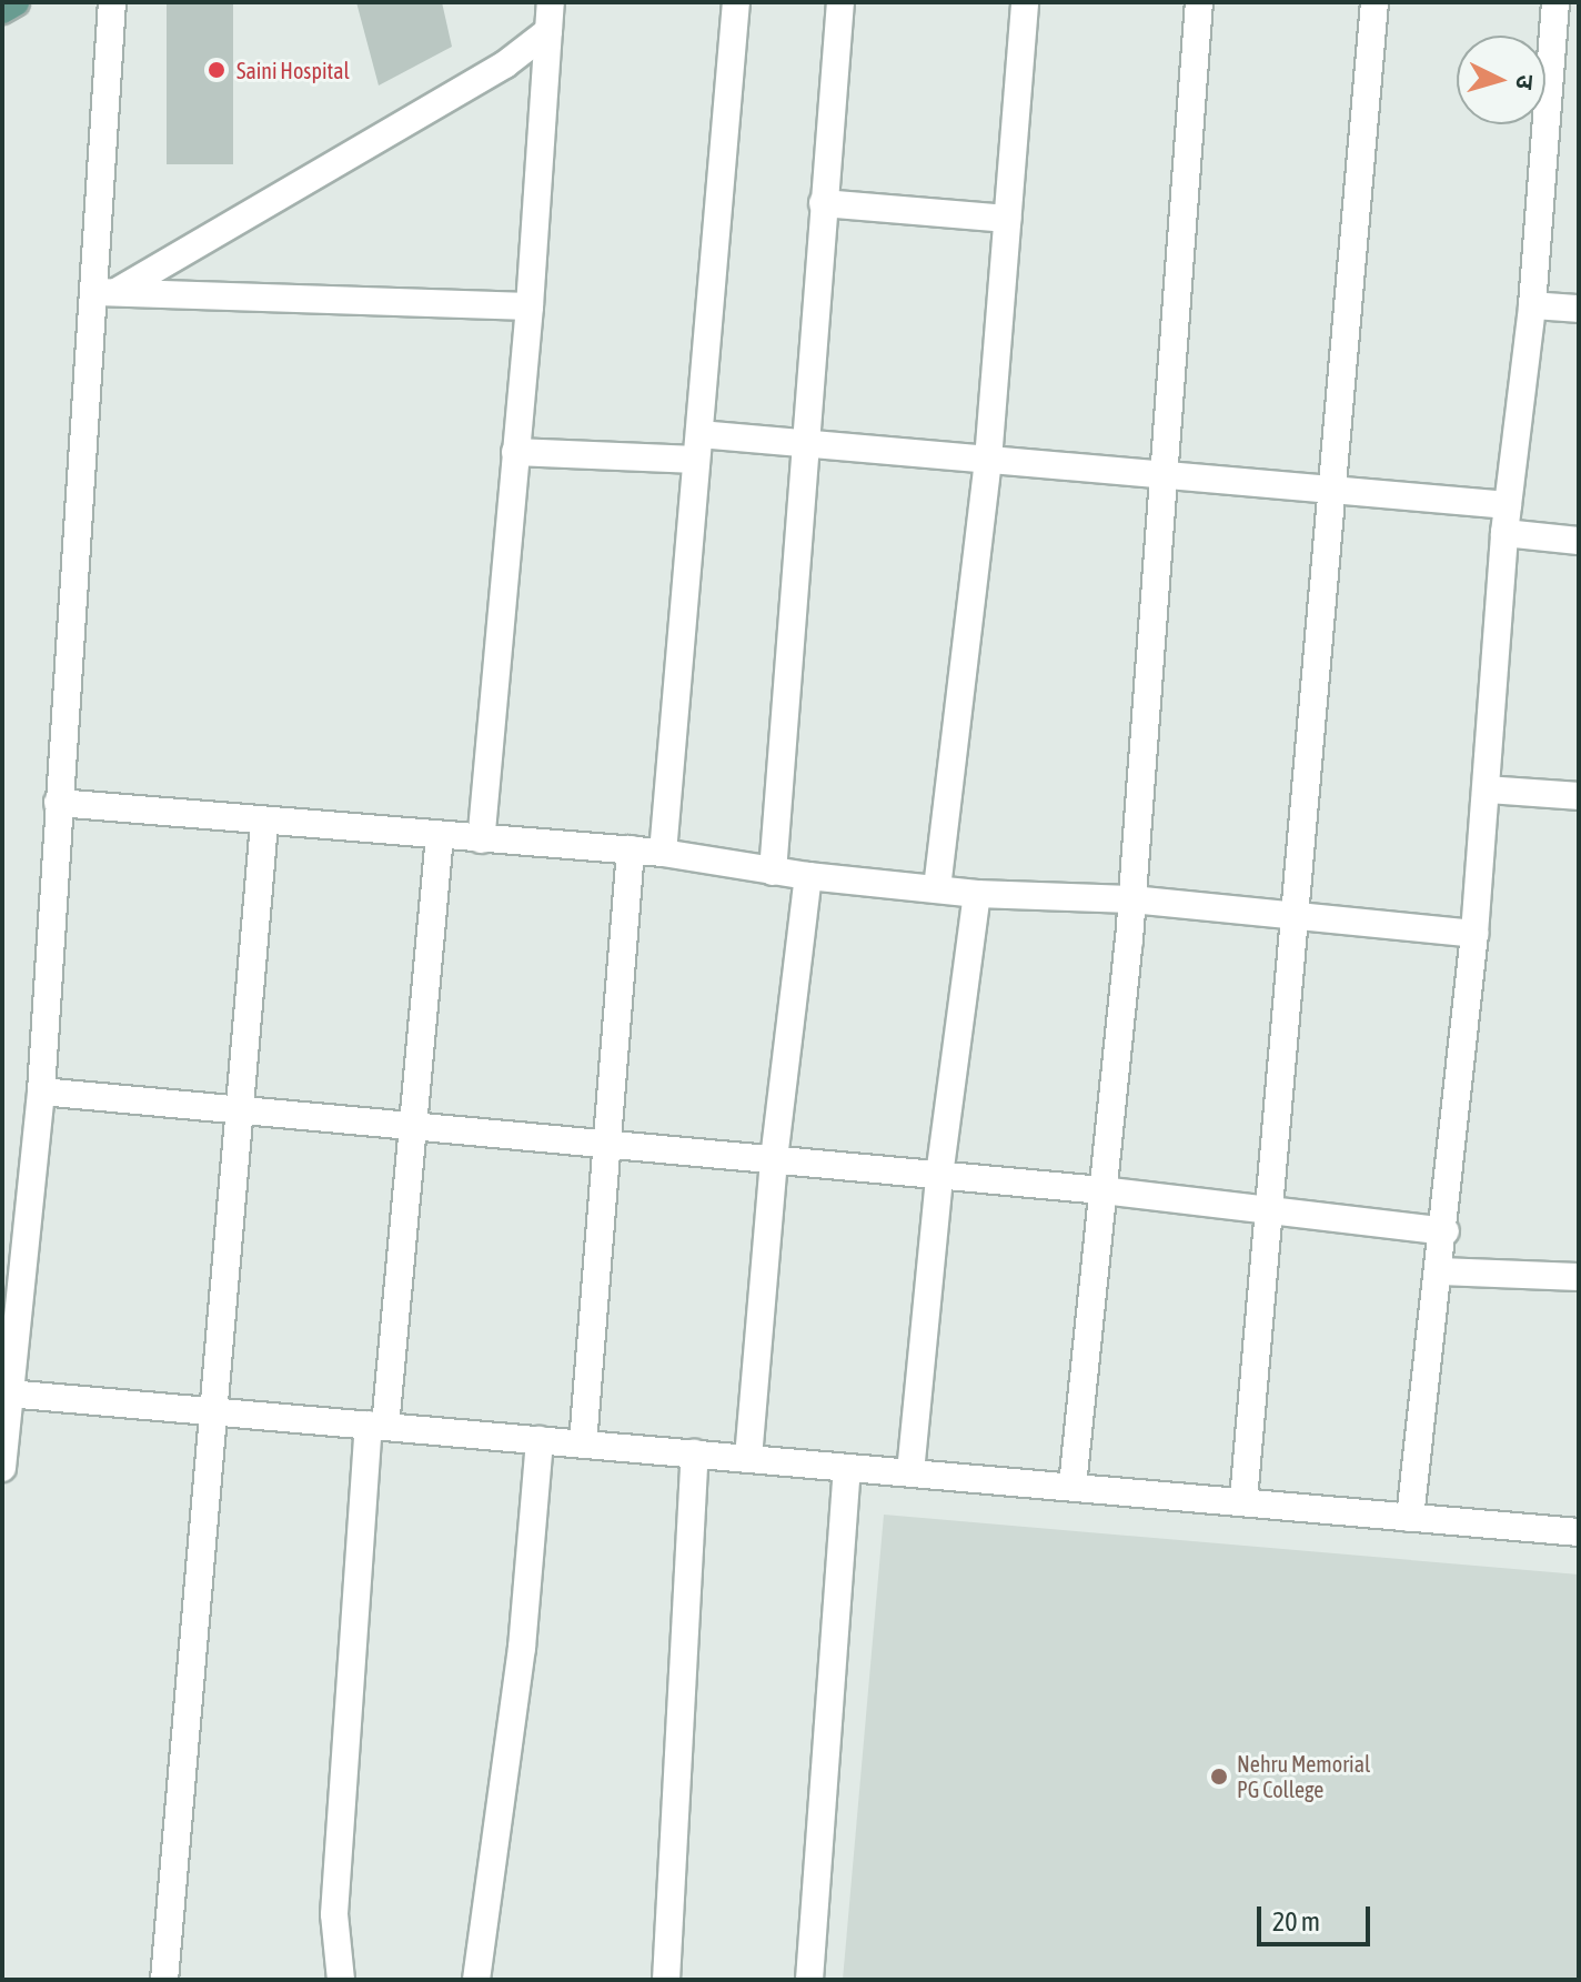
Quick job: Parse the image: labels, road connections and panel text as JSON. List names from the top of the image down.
{
  "places": ["Saini Hospital", "Nehru Memorial PG College"],
  "scale_bar": "20 m",
  "north": "right"
}
